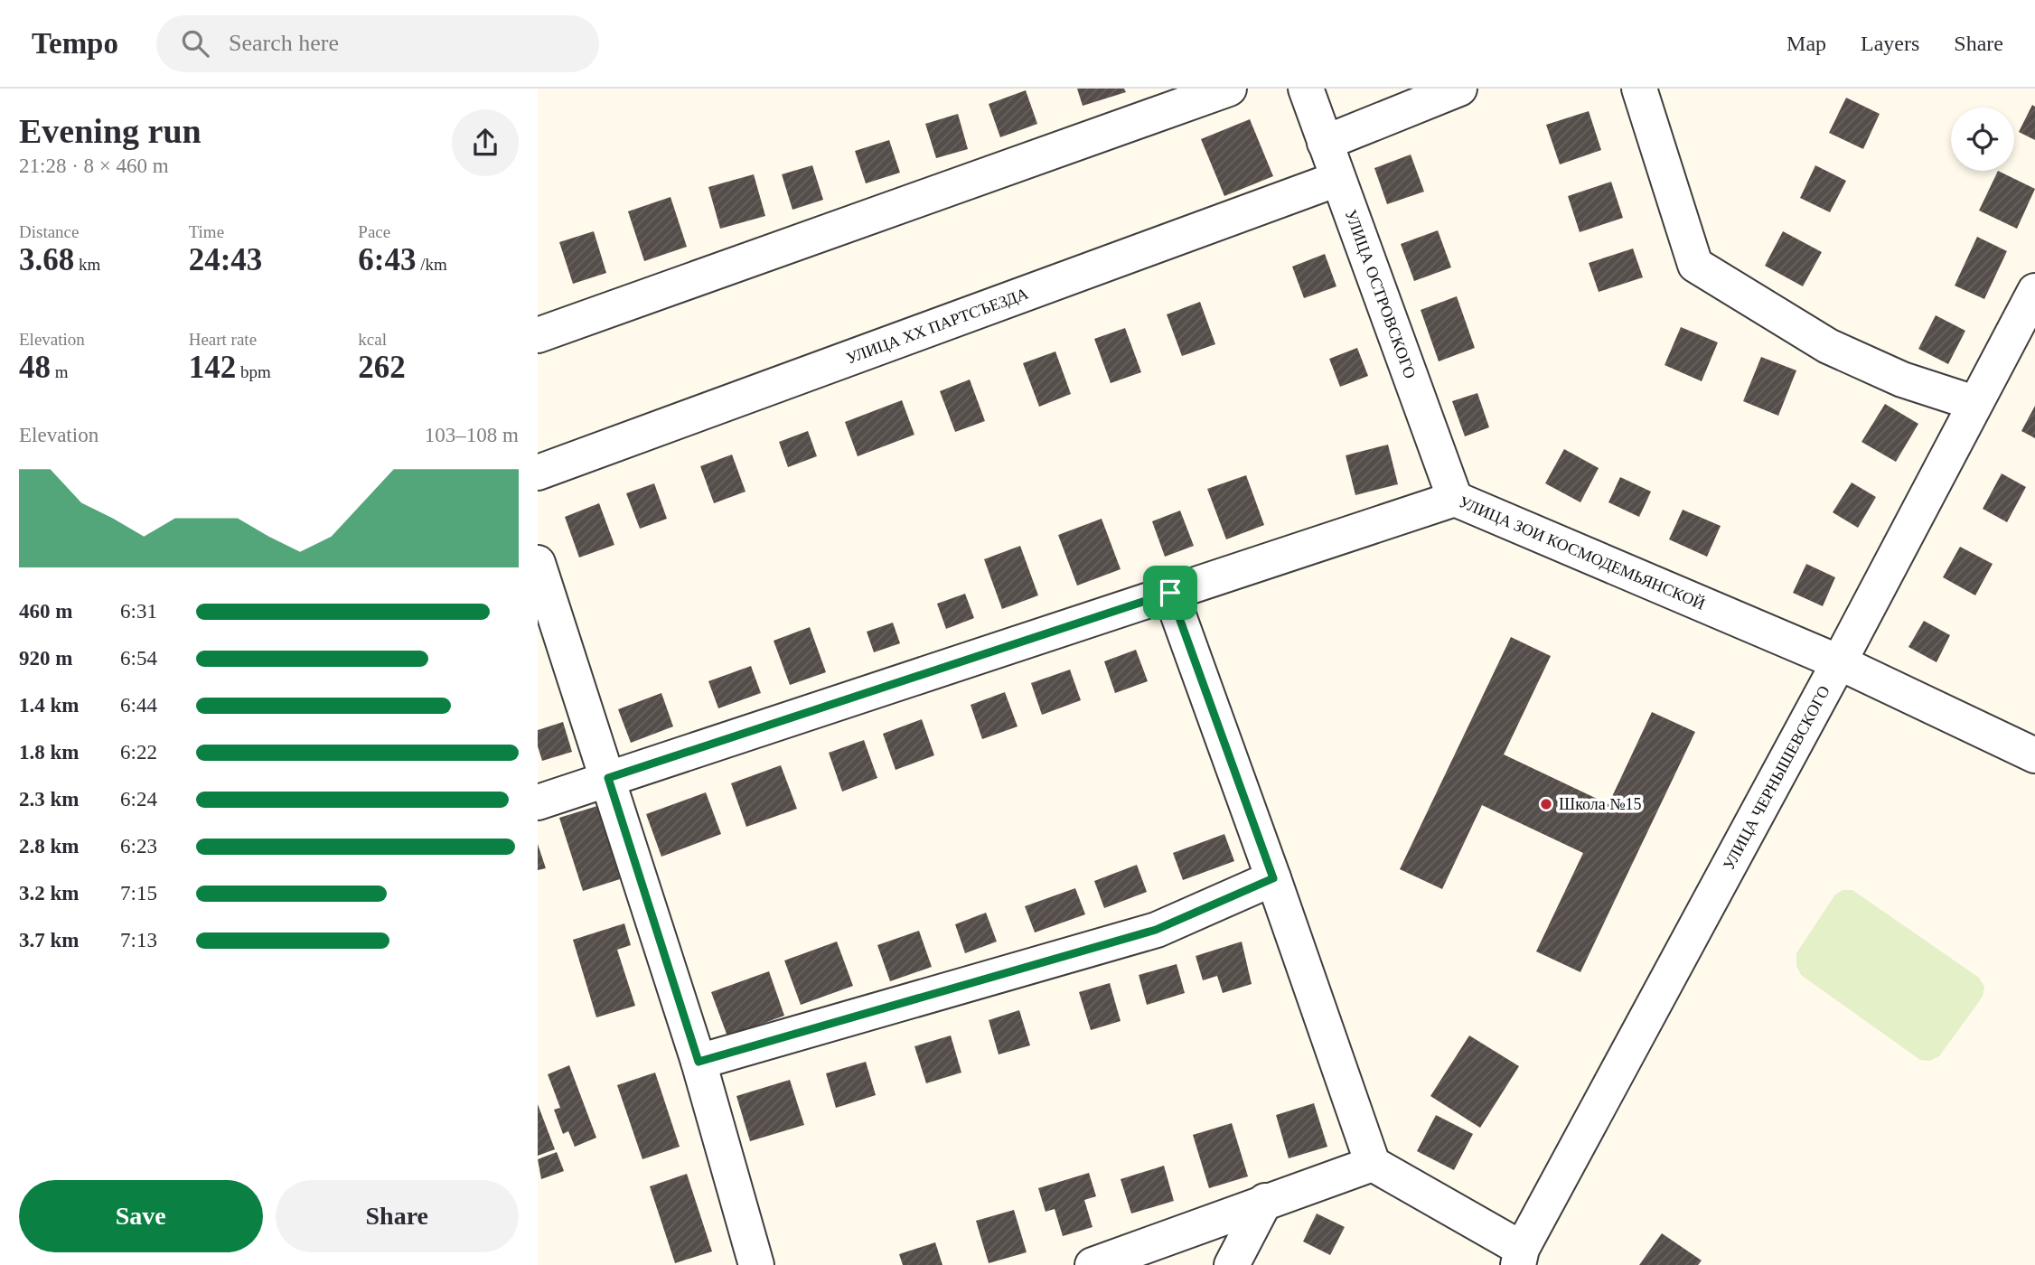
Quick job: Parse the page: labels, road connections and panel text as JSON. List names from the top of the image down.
{
  "streets": {
    "street": [
      "УЛИЦА ОСТРОВСКОГО",
      "УЛИЦА ХХ ПАРТСЪЕЗДА",
      "УЛИЦА ЗОИ КОСМОДЕМЬЯНСКОЙ",
      "УЛИЦА ЧЕРНЫШЕВСКОГО"
    ]
  },
  "crossings": [
    ["УЛИЦА ОСТРОВСКОГО", "УЛИЦА ХХ ПАРТСЪЕЗДА"],
    ["УЛИЦА ОСТРОВСКОГО", "УЛИЦА ЗОИ КОСМОДЕМЬЯНСКОЙ"],
    ["УЛИЦА ЗОИ КОСМОДЕМЬЯНСКОЙ", "УЛИЦА ЧЕРНЫШЕВСКОГО"]
  ],
  "places": ["Школа №15"],
  "page": {
    "header": "Tempo",
    "search": "Search here",
    "nav": ["Map", "Layers", "Share"],
    "heading": ["Evening run", "21:28 · 8 × 460 m"],
    "stats": [
      ["Distance", "3.68 km"],
      ["Time", "24:43"],
      ["Pace", "6:43 /km"],
      ["Elevation", "48 m"],
      ["Heart rate", "142 bpm"],
      ["kcal", "262"]
    ],
    "chart": ["Elevation", "103–108 m"],
    "list": [
      {
        "name": "460 m",
        "note": "6:31"
      },
      {
        "name": "920 m",
        "note": "6:54"
      },
      {
        "name": "1.4 km",
        "note": "6:44"
      },
      {
        "name": "1.8 km",
        "note": "6:22"
      },
      {
        "name": "2.3 km",
        "note": "6:24"
      },
      {
        "name": "2.8 km",
        "note": "6:23"
      },
      {
        "name": "3.2 km",
        "note": "7:15"
      },
      {
        "name": "3.7 km",
        "note": "7:13"
      }
    ],
    "buttons": ["Save", "Share"]
  }
}
